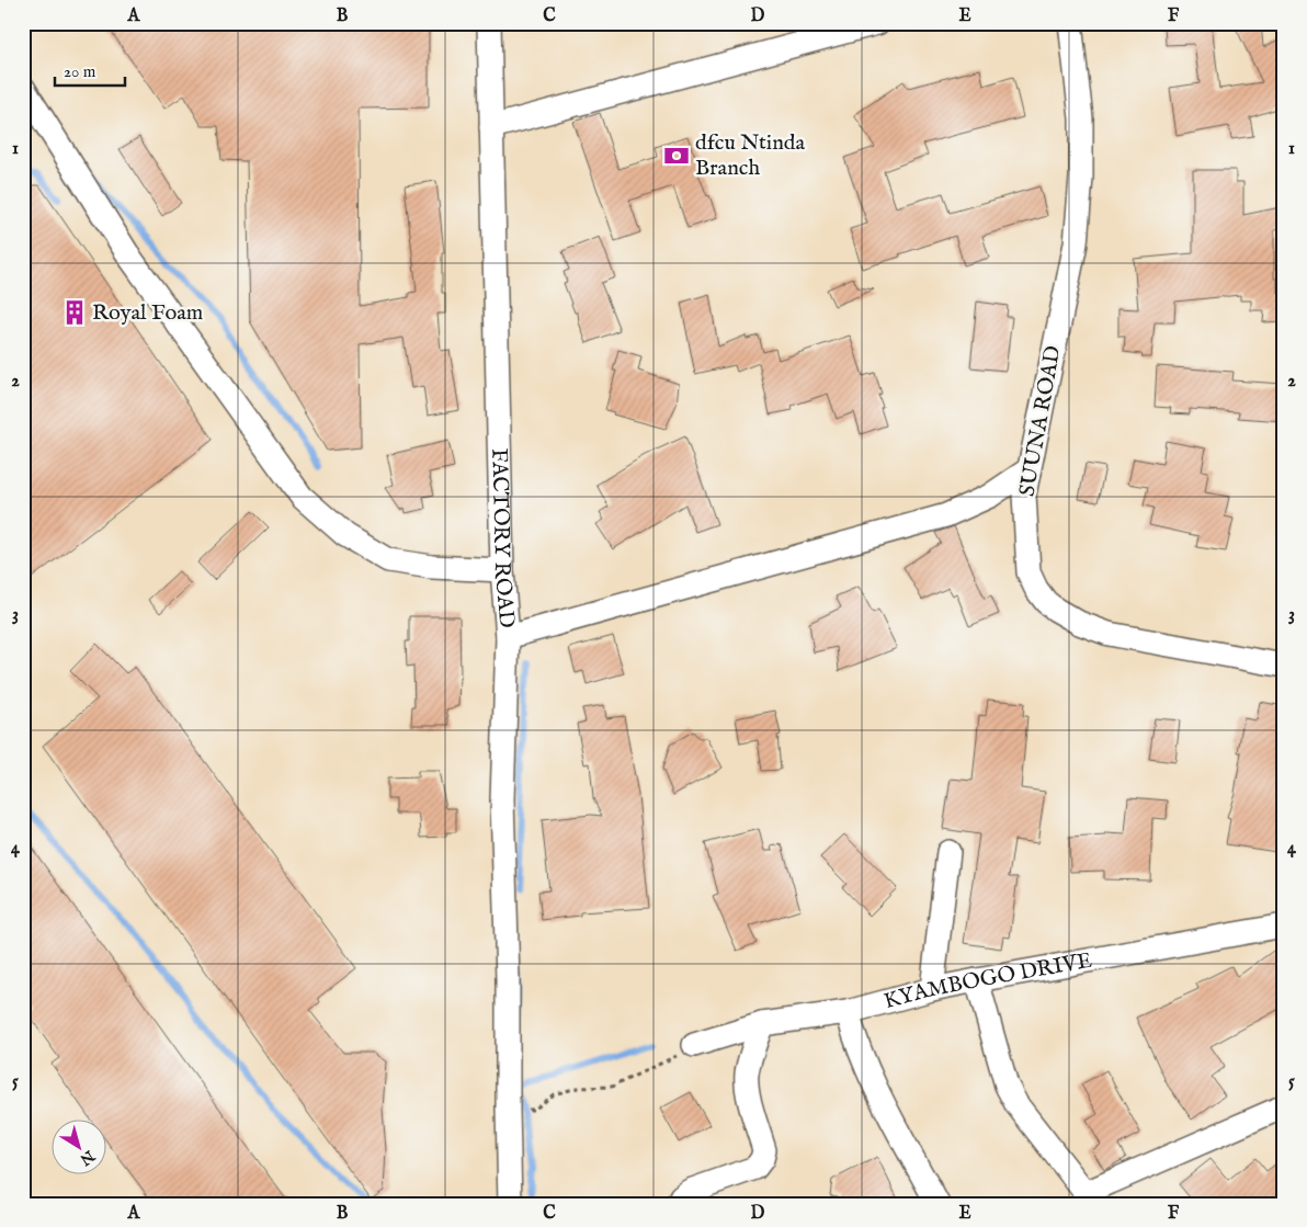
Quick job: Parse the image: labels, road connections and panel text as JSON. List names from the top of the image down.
{
  "streets": {
    "street": ["SUUNA ROAD", "FACTORY ROAD", "KYAMBOGO DRIVE"]
  },
  "crossings": [
    ["SUUNA ROAD", "FACTORY ROAD"]
  ],
  "places": {
    "bank": ["dfcu Ntinda Branch"],
    "building": ["Royal Foam"]
  },
  "scale_bar": "20 m",
  "north": "bottom right",
  "grid": {
    "columns": [
      "A",
      "B",
      "C",
      "D",
      "E",
      "F"
    ],
    "rows": [
      "1",
      "2",
      "3",
      "4",
      "5"
    ]
  }
}
